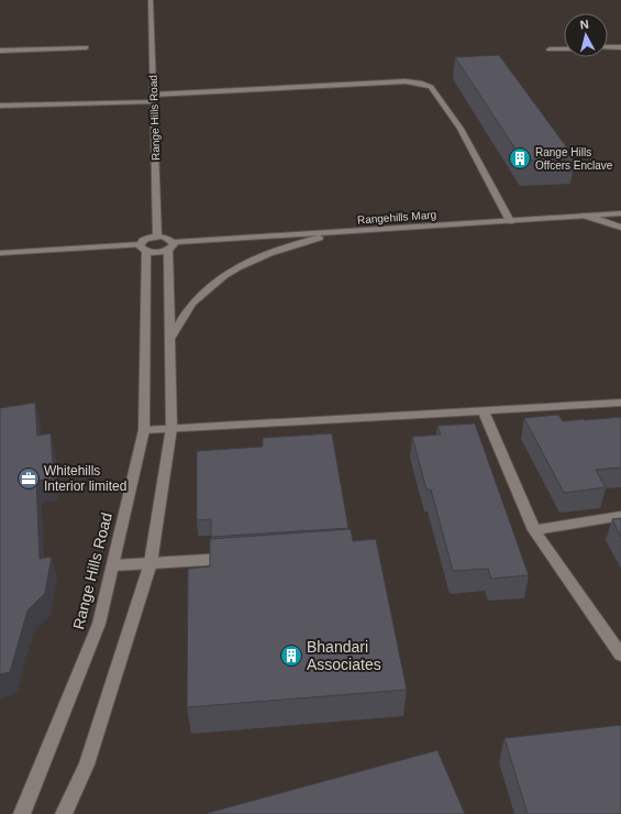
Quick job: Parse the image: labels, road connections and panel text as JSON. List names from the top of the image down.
{
  "streets": {
    "street": ["Range Hills Road", "Rangehills Marg"]
  },
  "crossings": [
    ["Range Hills Road", "Rangehills Marg"]
  ],
  "places": {
    "building": ["Range Hills Offcers Enclave", "Bhandari Associates"],
    "office": ["Whitehills Interior limited"]
  },
  "north": "top"
}
